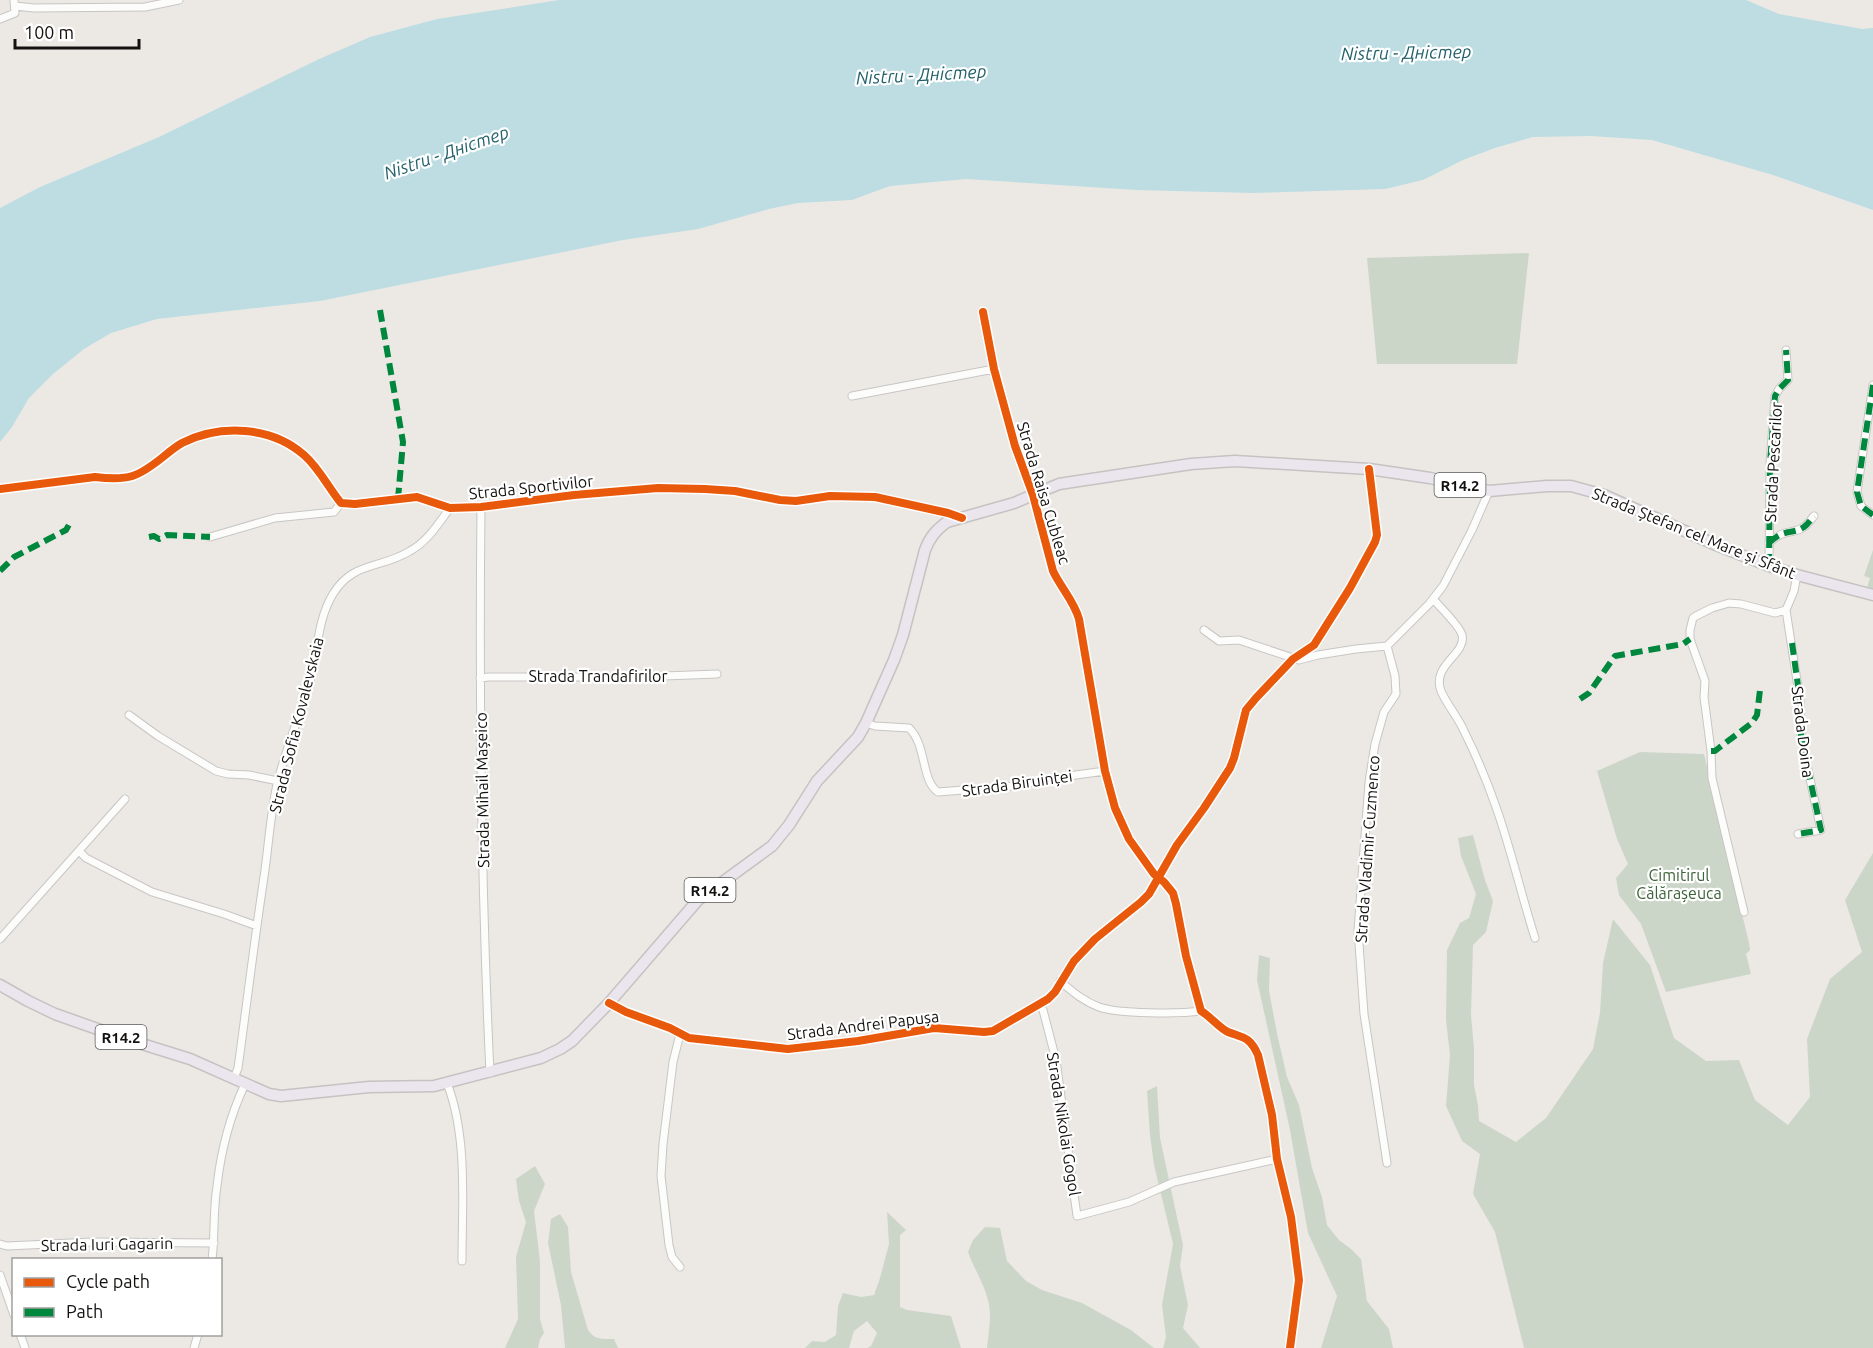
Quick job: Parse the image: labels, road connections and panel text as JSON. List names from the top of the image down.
{
  "streets": {
    "main road": ["R14.2", "Strada Ștefan cel Mare și Sfânt"],
    "street": [
      "Strada Pescarilor",
      "Strada Sportivilor",
      "Strada Raisa Cubleac",
      "Strada Trandafirilor",
      "Strada Sofia Kovalevskaia",
      "Strada Doina",
      "Strada Biruinței",
      "Strada Mihail Mașeico",
      "Strada Vladimir Cuzmenco",
      "Strada Andrei Papușa",
      "Strada Nikolai Gogol",
      "Strada Iuri Gagarin"
    ]
  },
  "crossings": [
    ["Strada Pescarilor", "Strada Ștefan cel Mare și Sfânt"],
    ["Strada Sportivilor", "Strada Ștefan cel Mare și Sfânt"],
    ["Strada Sportivilor", "Strada Sofia Kovalevskaia"],
    ["Strada Sportivilor", "Strada Mihail Mașeico"],
    ["Strada Raisa Cubleac", "Strada Ștefan cel Mare și Sfânt"],
    ["Strada Raisa Cubleac", "Strada Biruinței"],
    ["Strada Raisa Cubleac", "Strada Andrei Papușa"],
    ["Strada Ștefan cel Mare și Sfânt", "Strada Sofia Kovalevskaia"],
    ["Strada Ștefan cel Mare și Sfânt", "Strada Biruinței"],
    ["Strada Ștefan cel Mare și Sfânt", "Strada Mihail Mașeico"],
    ["Strada Ștefan cel Mare și Sfânt", "Strada Andrei Papușa"],
    ["Strada Trandafirilor", "Strada Mihail Mașeico"],
    ["Strada Andrei Papușa", "Strada Nikolai Gogol"]
  ],
  "water": ["Nistru - Дністер"],
  "parks": ["Cimitirul Călărașeuca"],
  "legend": ["Cycle path", "Path"],
  "scale_bar": "100 m"
}
